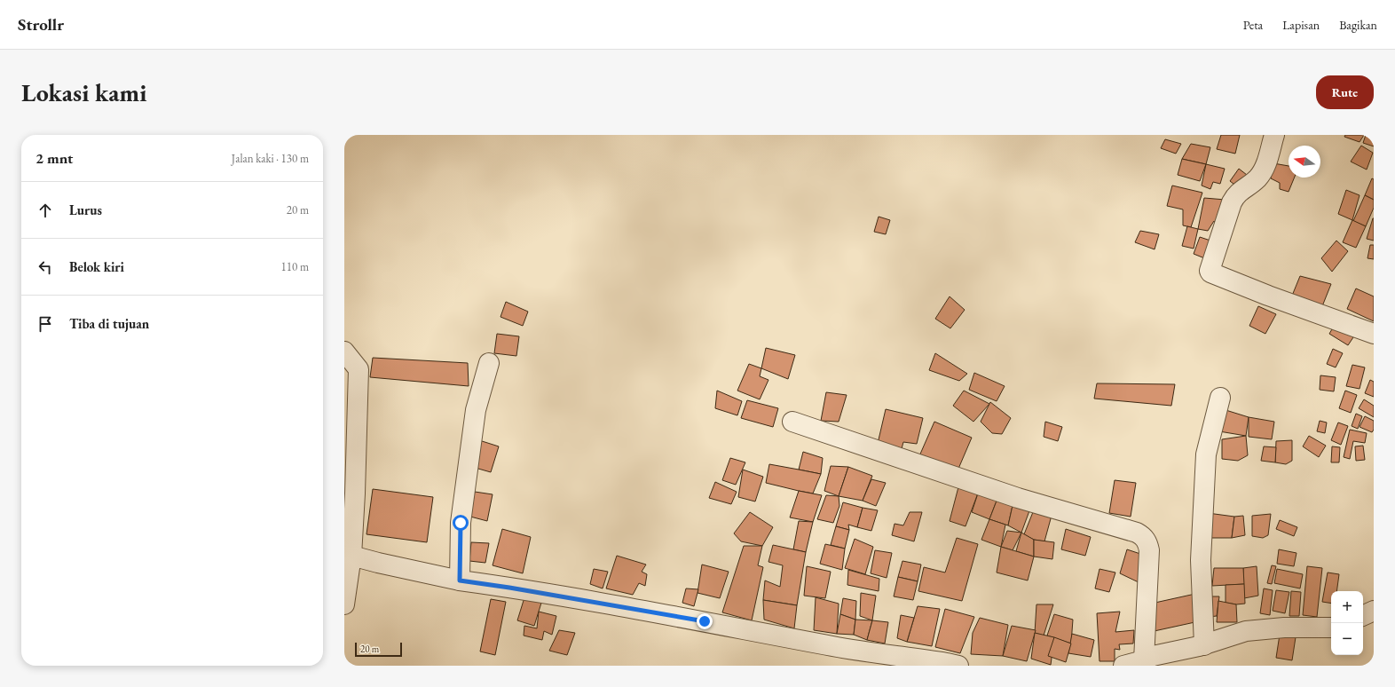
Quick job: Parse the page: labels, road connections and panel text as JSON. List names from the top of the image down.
{
  "scale_bar": "20 m",
  "north": "left",
  "page": {
    "header": "Strollr",
    "nav": ["Peta", "Lapisan", "Bagikan"],
    "buttons": "Rute",
    "title": "Lokasi kami",
    "heading": ["2 mnt", "Jalan kaki · 130 m"],
    "list": [
      ["Lurus", "20 m"],
      ["Belok kiri", "110 m"],
      "Tiba di tujuan"
    ],
    "map_buttons": ["+", "−"],
    "scale": "20 m"
  }
}
